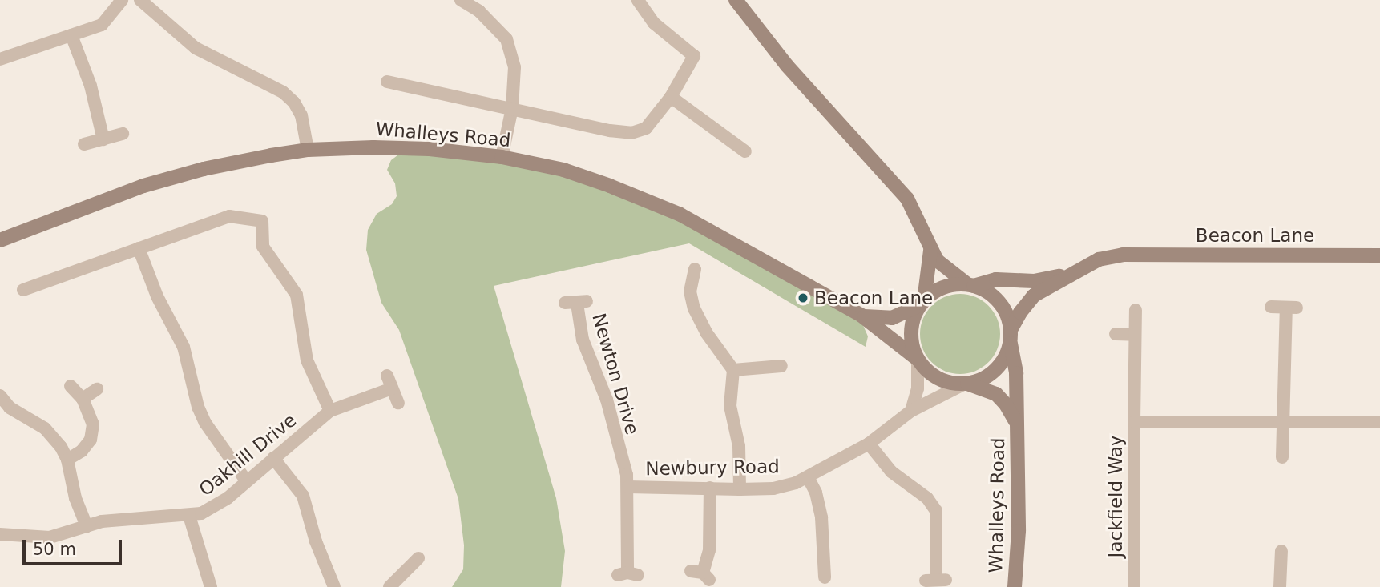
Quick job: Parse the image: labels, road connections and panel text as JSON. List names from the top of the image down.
{
  "streets": {
    "street": [
      "Whalleys Road",
      "Beacon Lane",
      "Newton Drive",
      "Oakhill Drive",
      "Newbury Road",
      "Jackfield Way"
    ]
  },
  "crossings": [
    ["Whalleys Road", "Beacon Lane"],
    ["Whalleys Road", "Newbury Road"],
    ["Beacon Lane", "Newbury Road"],
    ["Newton Drive", "Newbury Road"]
  ],
  "places": ["Beacon Lane"],
  "scale_bar": "50 m"
}
